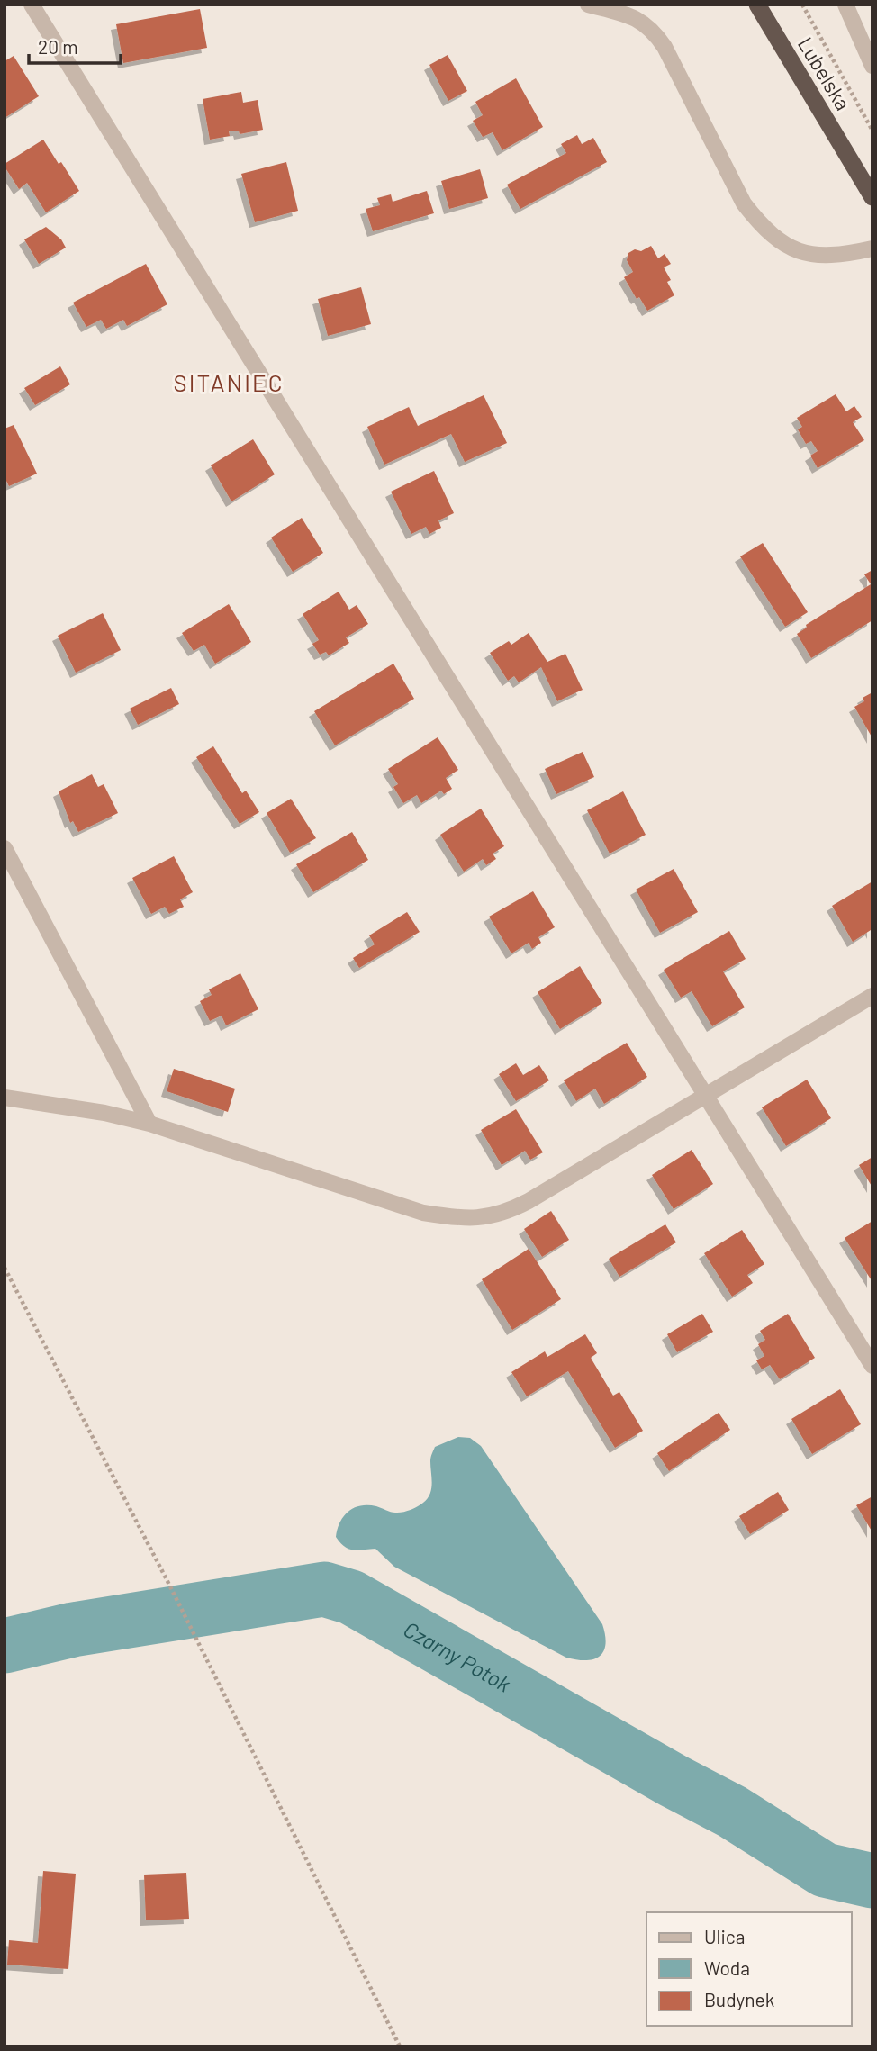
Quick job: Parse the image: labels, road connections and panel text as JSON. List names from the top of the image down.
{
  "streets": {
    "highway": ["Lubelska"]
  },
  "districts": ["SITANIEC"],
  "water": ["Czarny Potok"],
  "legend": ["Ulica", "Woda", "Budynek"],
  "scale_bar": "20 m"
}
